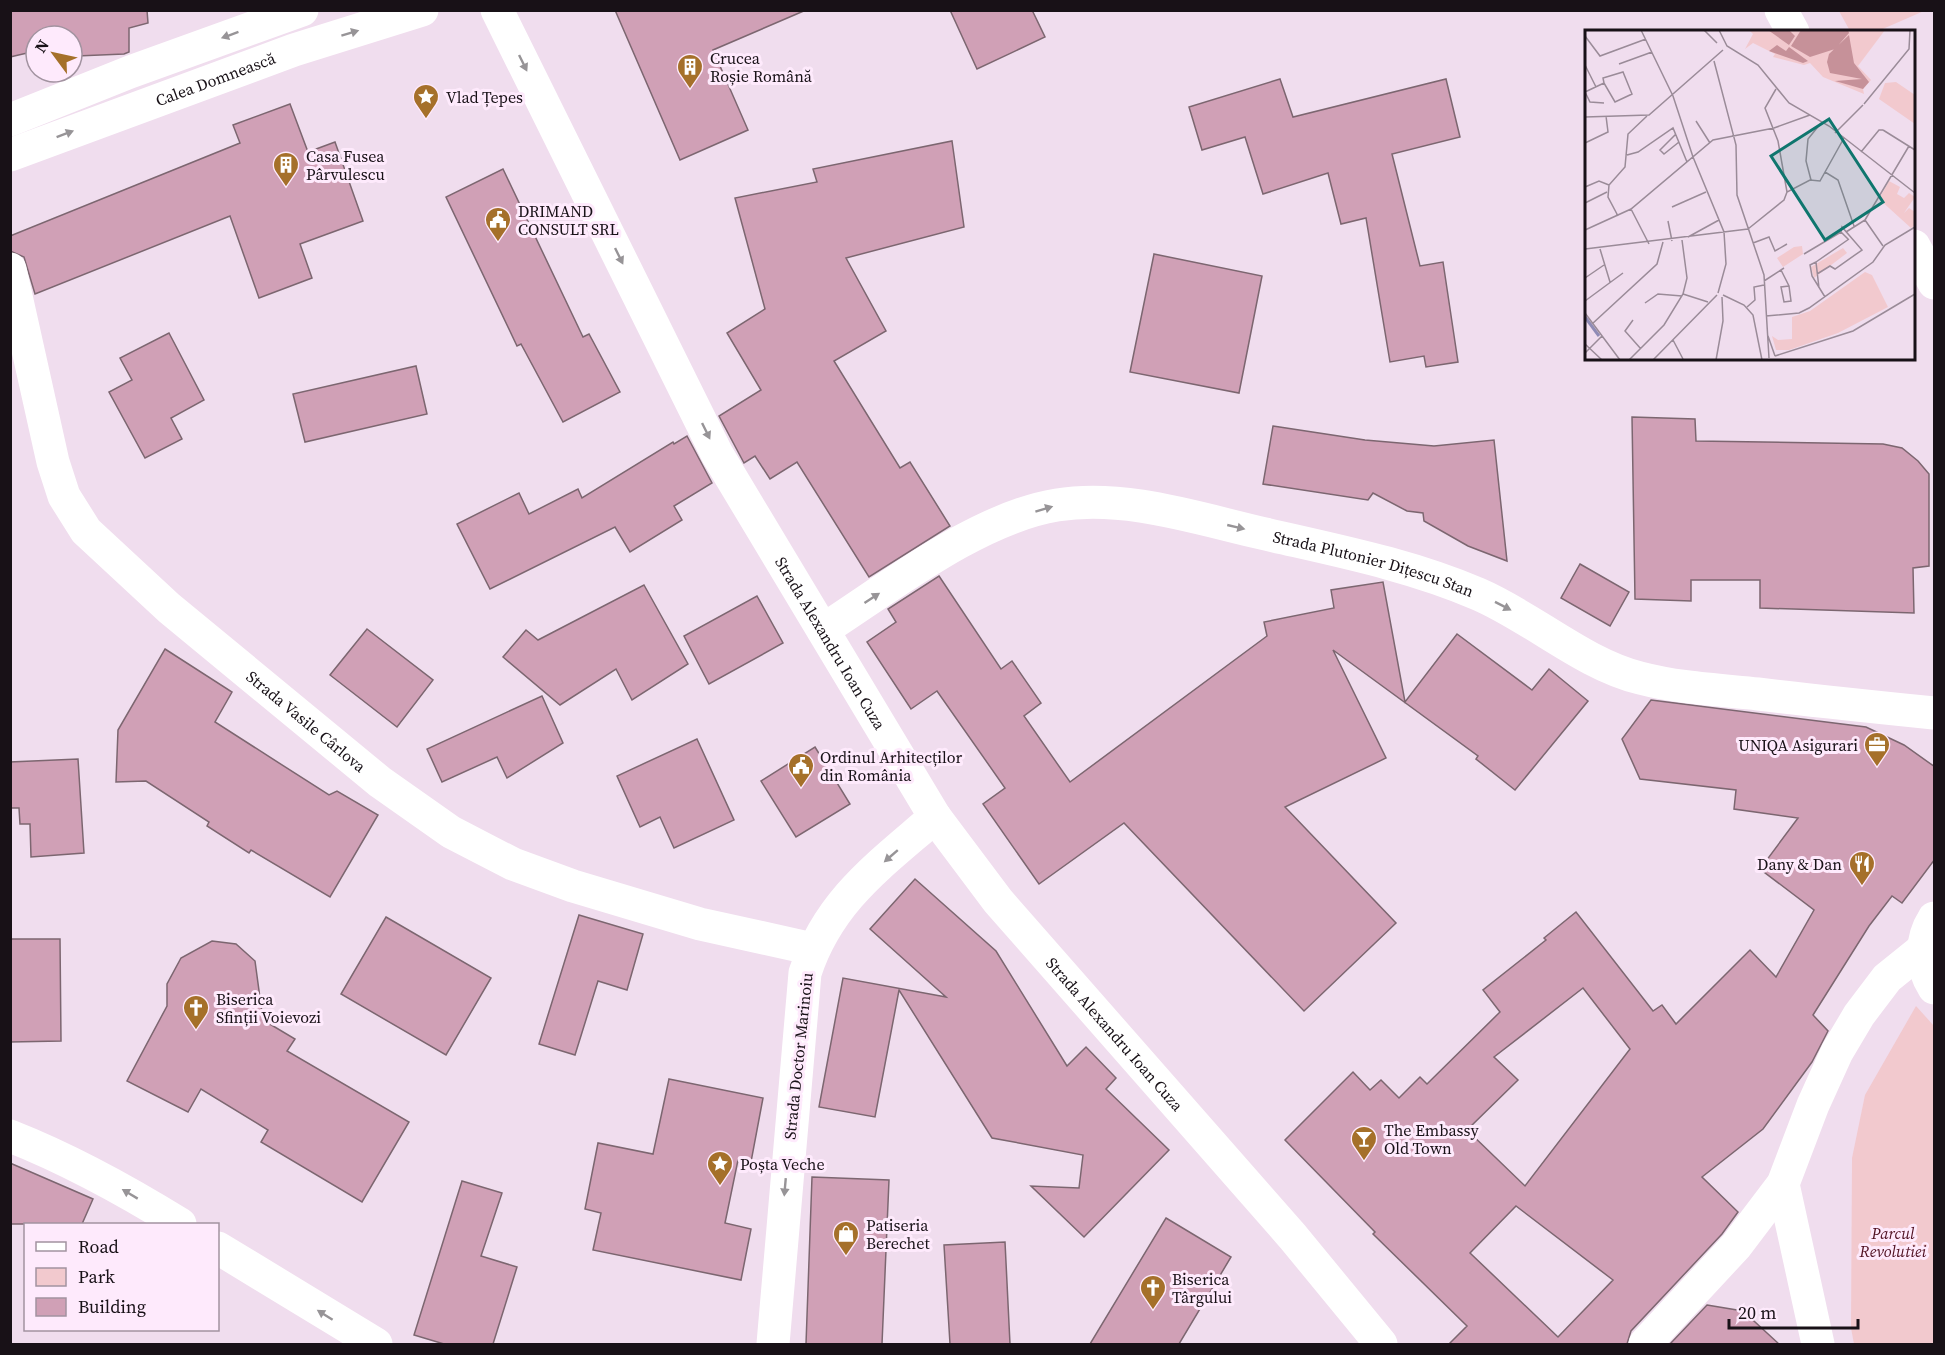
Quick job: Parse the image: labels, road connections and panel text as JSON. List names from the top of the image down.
{
  "streets": {
    "street": [
      "Calea Domnească",
      "Strada Plutonier Dițescu Stan",
      "Strada Alexandru Ioan Cuza",
      "Strada Vasile Cârlova",
      "Strada Doctor Marinoiu"
    ]
  },
  "crossings": [
    ["Strada Plutonier Dițescu Stan", "Strada Alexandru Ioan Cuza"],
    ["Strada Alexandru Ioan Cuza", "Strada Doctor Marinoiu"],
    ["Strada Vasile Cârlova", "Strada Doctor Marinoiu"]
  ],
  "one_way": ["Strada Plutonier Dițescu Stan", "Strada Alexandru Ioan Cuza", "Strada Doctor Marinoiu"],
  "parks": ["Parcul Revolutiei"],
  "places": {
    "building": ["Crucea Roșie Română", "Casa Fusea Pârvulescu"],
    "place": ["Vlad Țepes", "Poșta Veche"],
    "public building": ["DRIMAND CONSULT SRL", "Ordinul Arhitecților din România"],
    "office": ["UNIQA Asigurari"],
    "restaurant": ["Dany & Dan"],
    "church": ["Biserica Sfinții Voievozi", "Biserica Târgului"],
    "bar": ["The Embassy Old Town"],
    "shop": ["Patiseria Berechet"]
  },
  "legend": ["Road", "Park", "Building"],
  "scale_bar": "20 m",
  "north": "top left"
}
